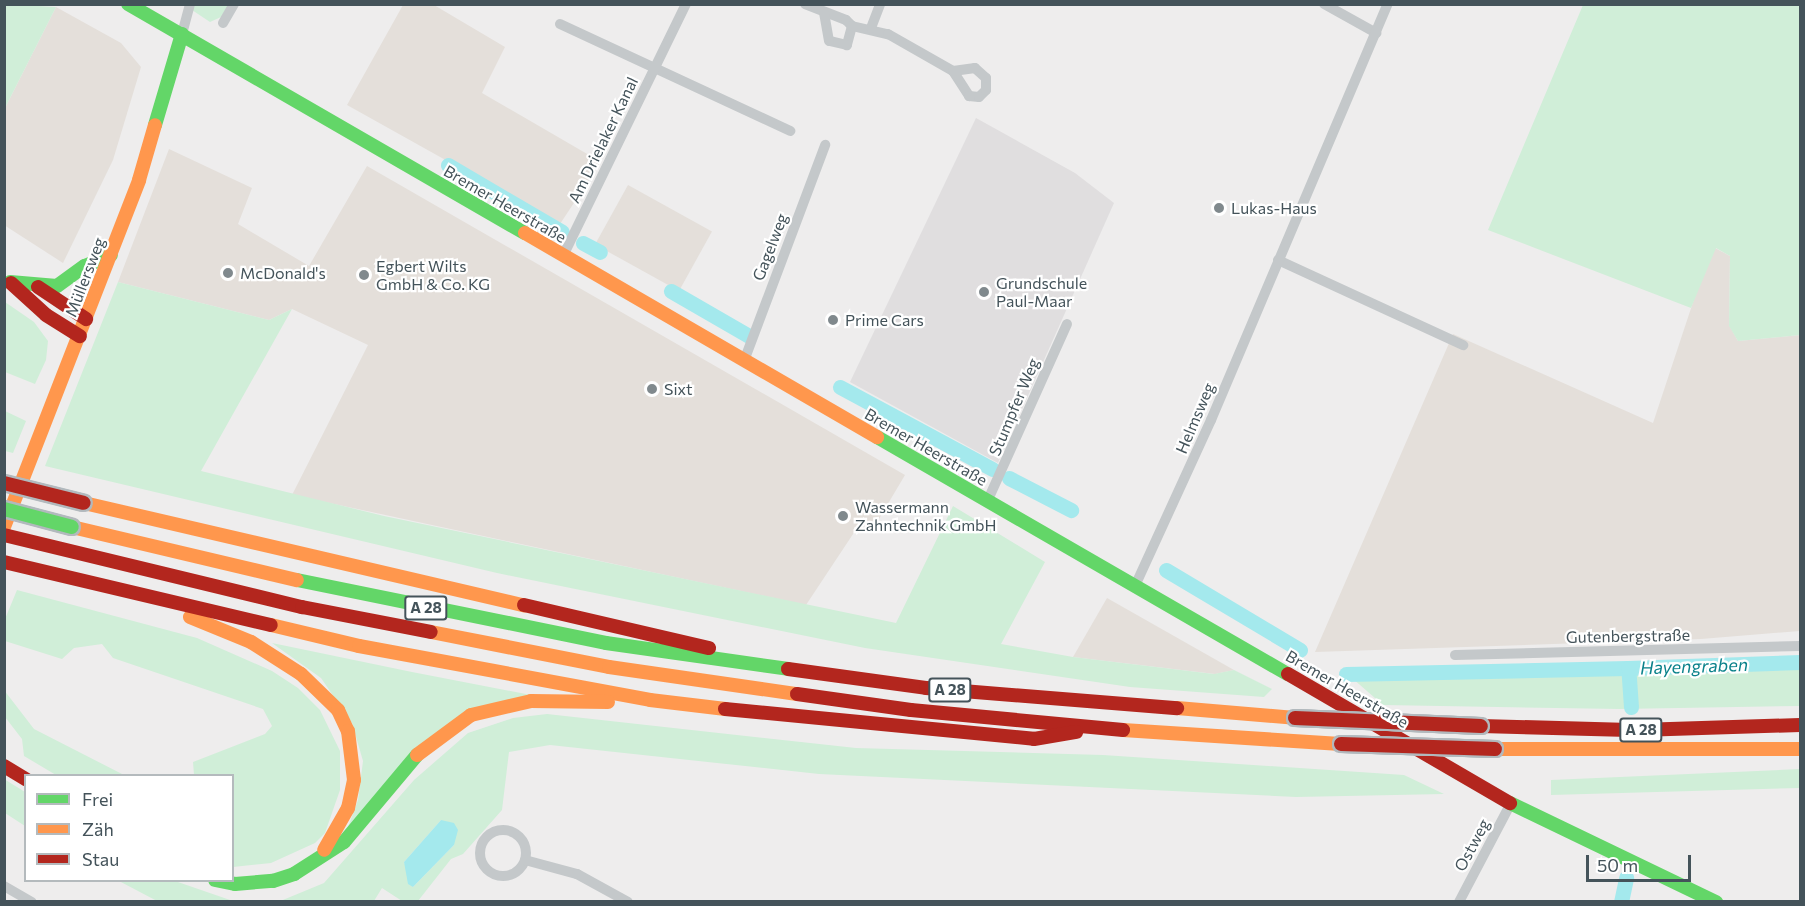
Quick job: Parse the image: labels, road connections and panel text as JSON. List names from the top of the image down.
{
  "streets": {
    "main road": ["Bremer Heerstraße", "Müllersweg", "A 28"],
    "street": [
      "Am Drielaker Kanal",
      "Gagelweg",
      "Stumpfer Weg",
      "Helmsweg",
      "Gutenbergstraße",
      "Ostweg"
    ]
  },
  "crossings": [
    ["Am Drielaker Kanal", "Bremer Heerstraße"],
    ["Bremer Heerstraße", "Gagelweg"],
    ["Bremer Heerstraße", "Müllersweg"],
    ["Bremer Heerstraße", "Stumpfer Weg"],
    ["Bremer Heerstraße", "Helmsweg"],
    ["Bremer Heerstraße", "Ostweg"]
  ],
  "water": ["Hayengraben"],
  "places": [
    "Lukas-Haus",
    "McDonald's",
    "Egbert Wilts GmbH & Co. KG",
    "Grundschule Paul-Maar",
    "Prime Cars",
    "Sixt",
    "Wassermann Zahntechnik GmbH"
  ],
  "legend": ["Frei", "Zäh", "Stau"],
  "scale_bar": "50 m"
}
